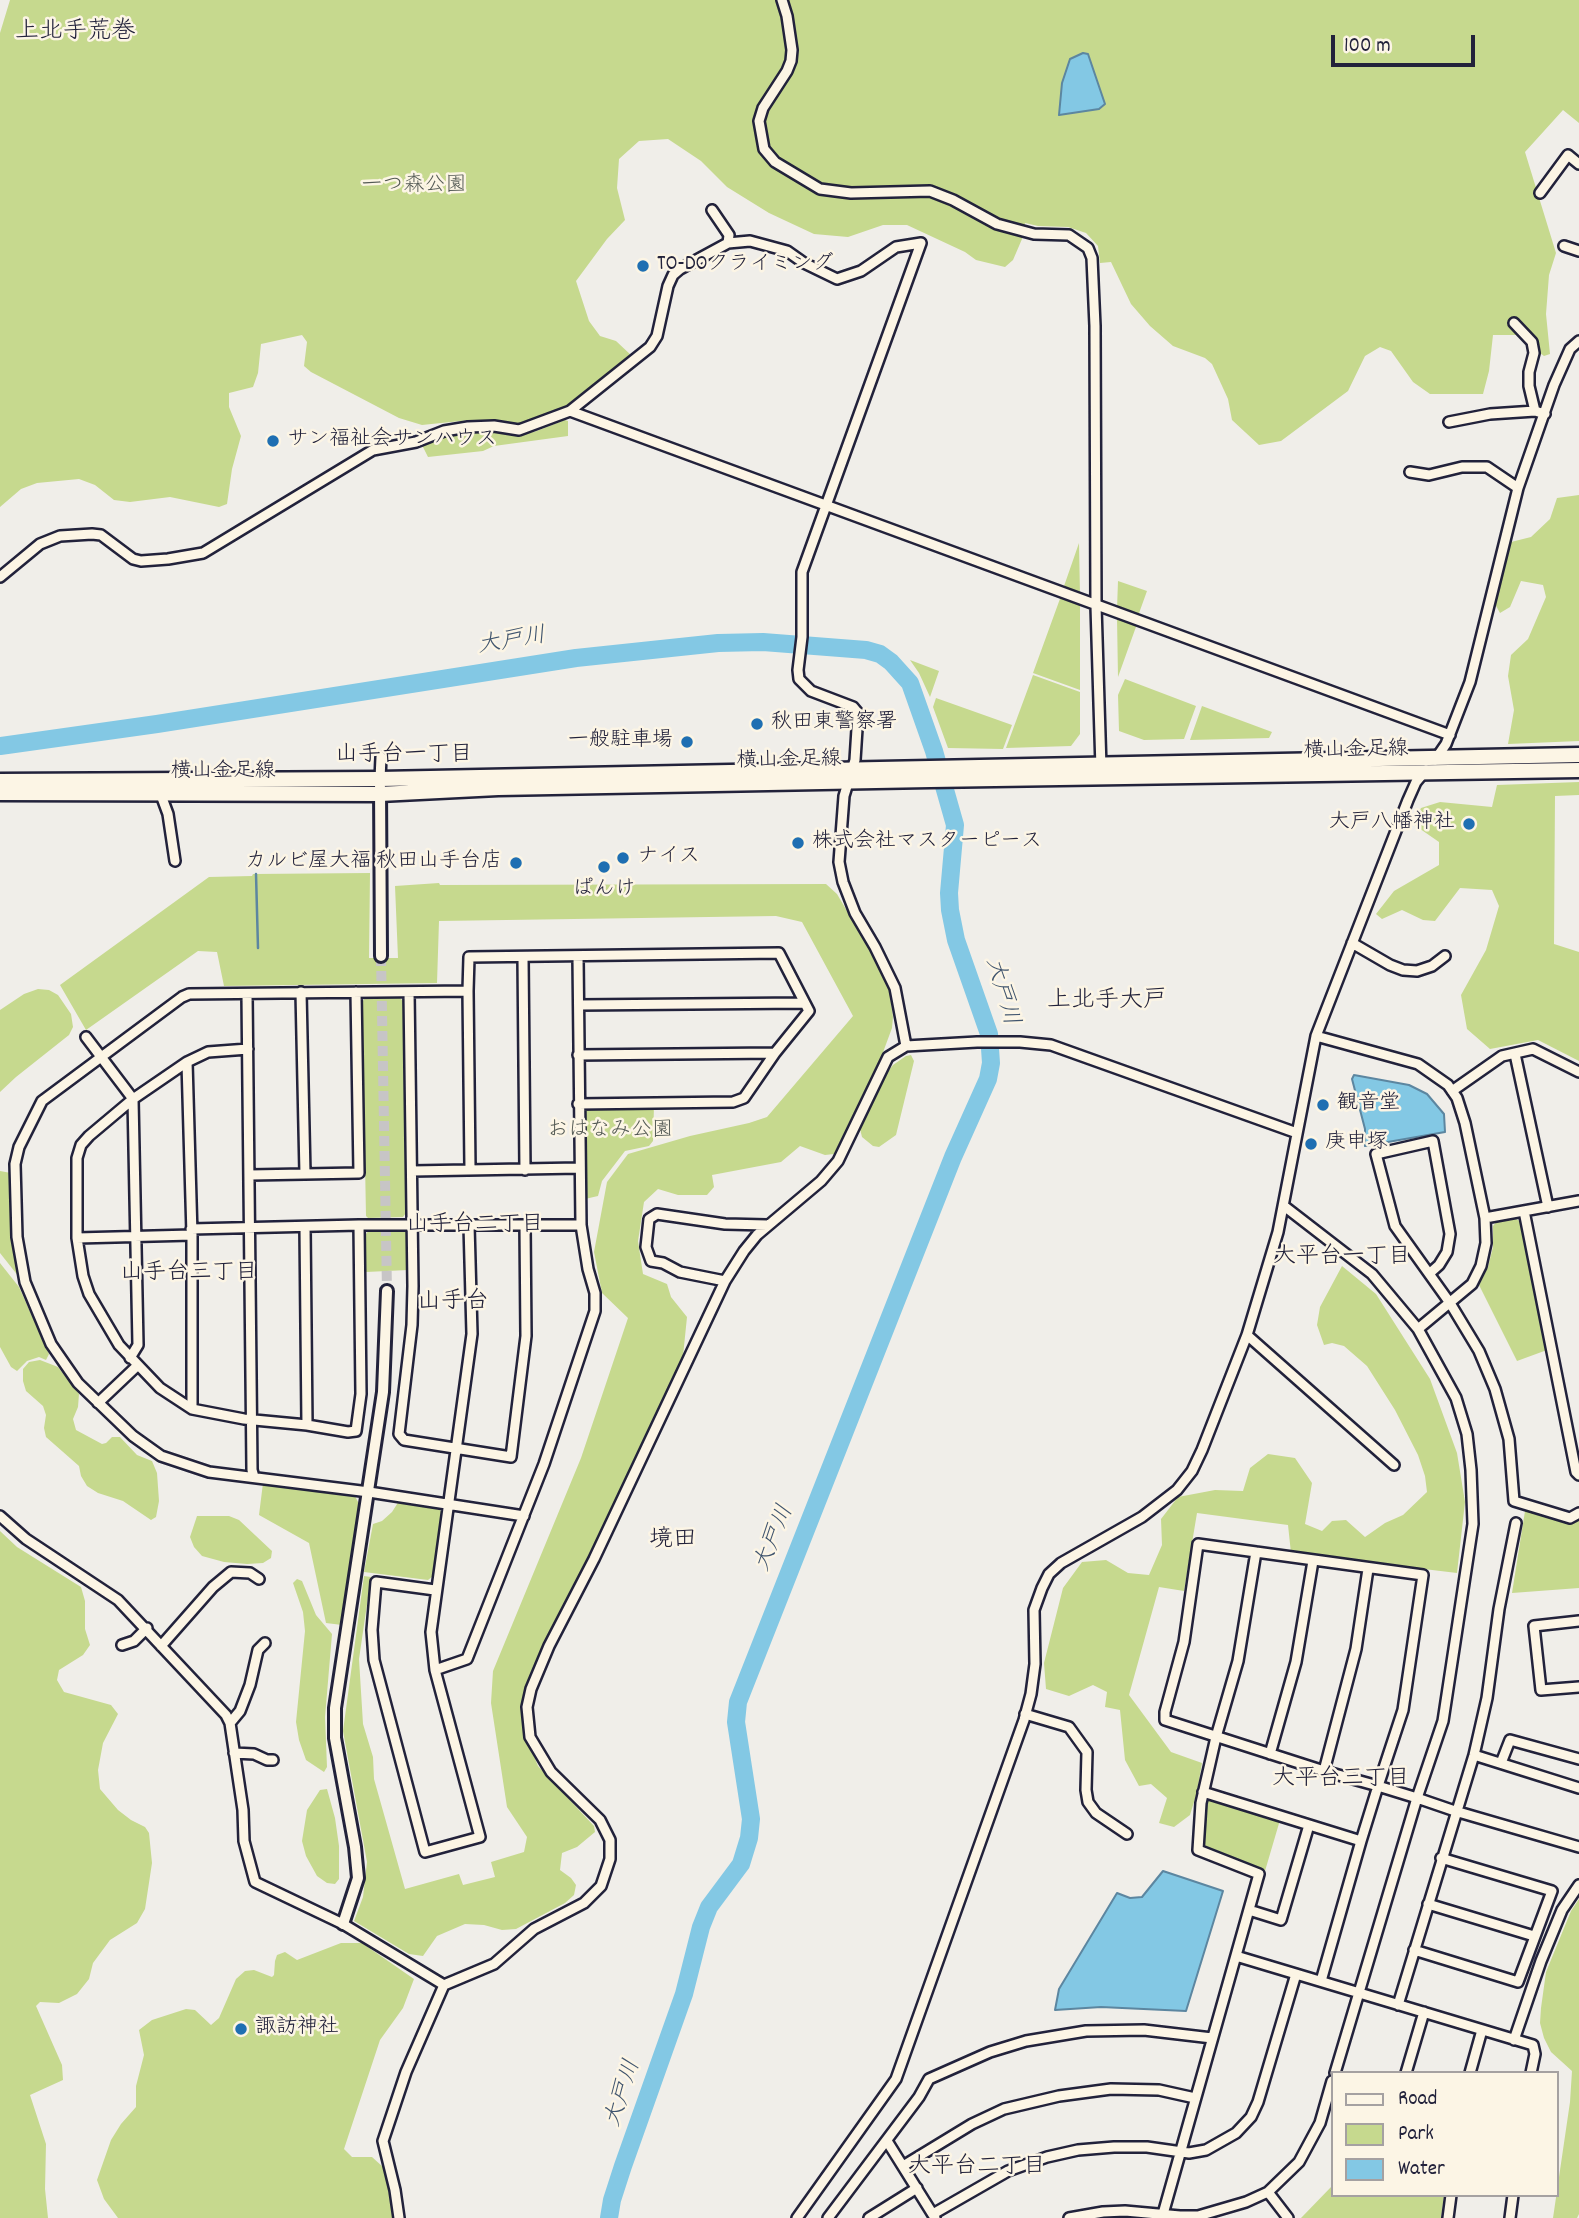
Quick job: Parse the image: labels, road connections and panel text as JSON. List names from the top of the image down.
{
  "streets": {
    "main road": ["横山金足線"]
  },
  "districts": [
    "上北手荒巻",
    "山手台一丁目",
    "上北手大戸",
    "山手台二丁目",
    "大平台一丁目",
    "山手台三丁目",
    "山手台",
    "境田",
    "大平台三丁目",
    "大平台二丁目"
  ],
  "water": ["大戸川"],
  "parks": ["一つ森公園", "おはなみ公園"],
  "places": [
    "TO-DOクライミング",
    "サン福祉会サンハウス",
    "秋田東警察署",
    "一般駐車場",
    "大戸八幡神社",
    "株式会社マスターピース",
    "ナイス",
    "カルビ屋大福 秋田山手台店",
    "ぱんけ",
    "観音堂",
    "庚申塚",
    "諏訪神社"
  ],
  "legend": ["Road", "Park", "Water"],
  "scale_bar": "100 m"
}
